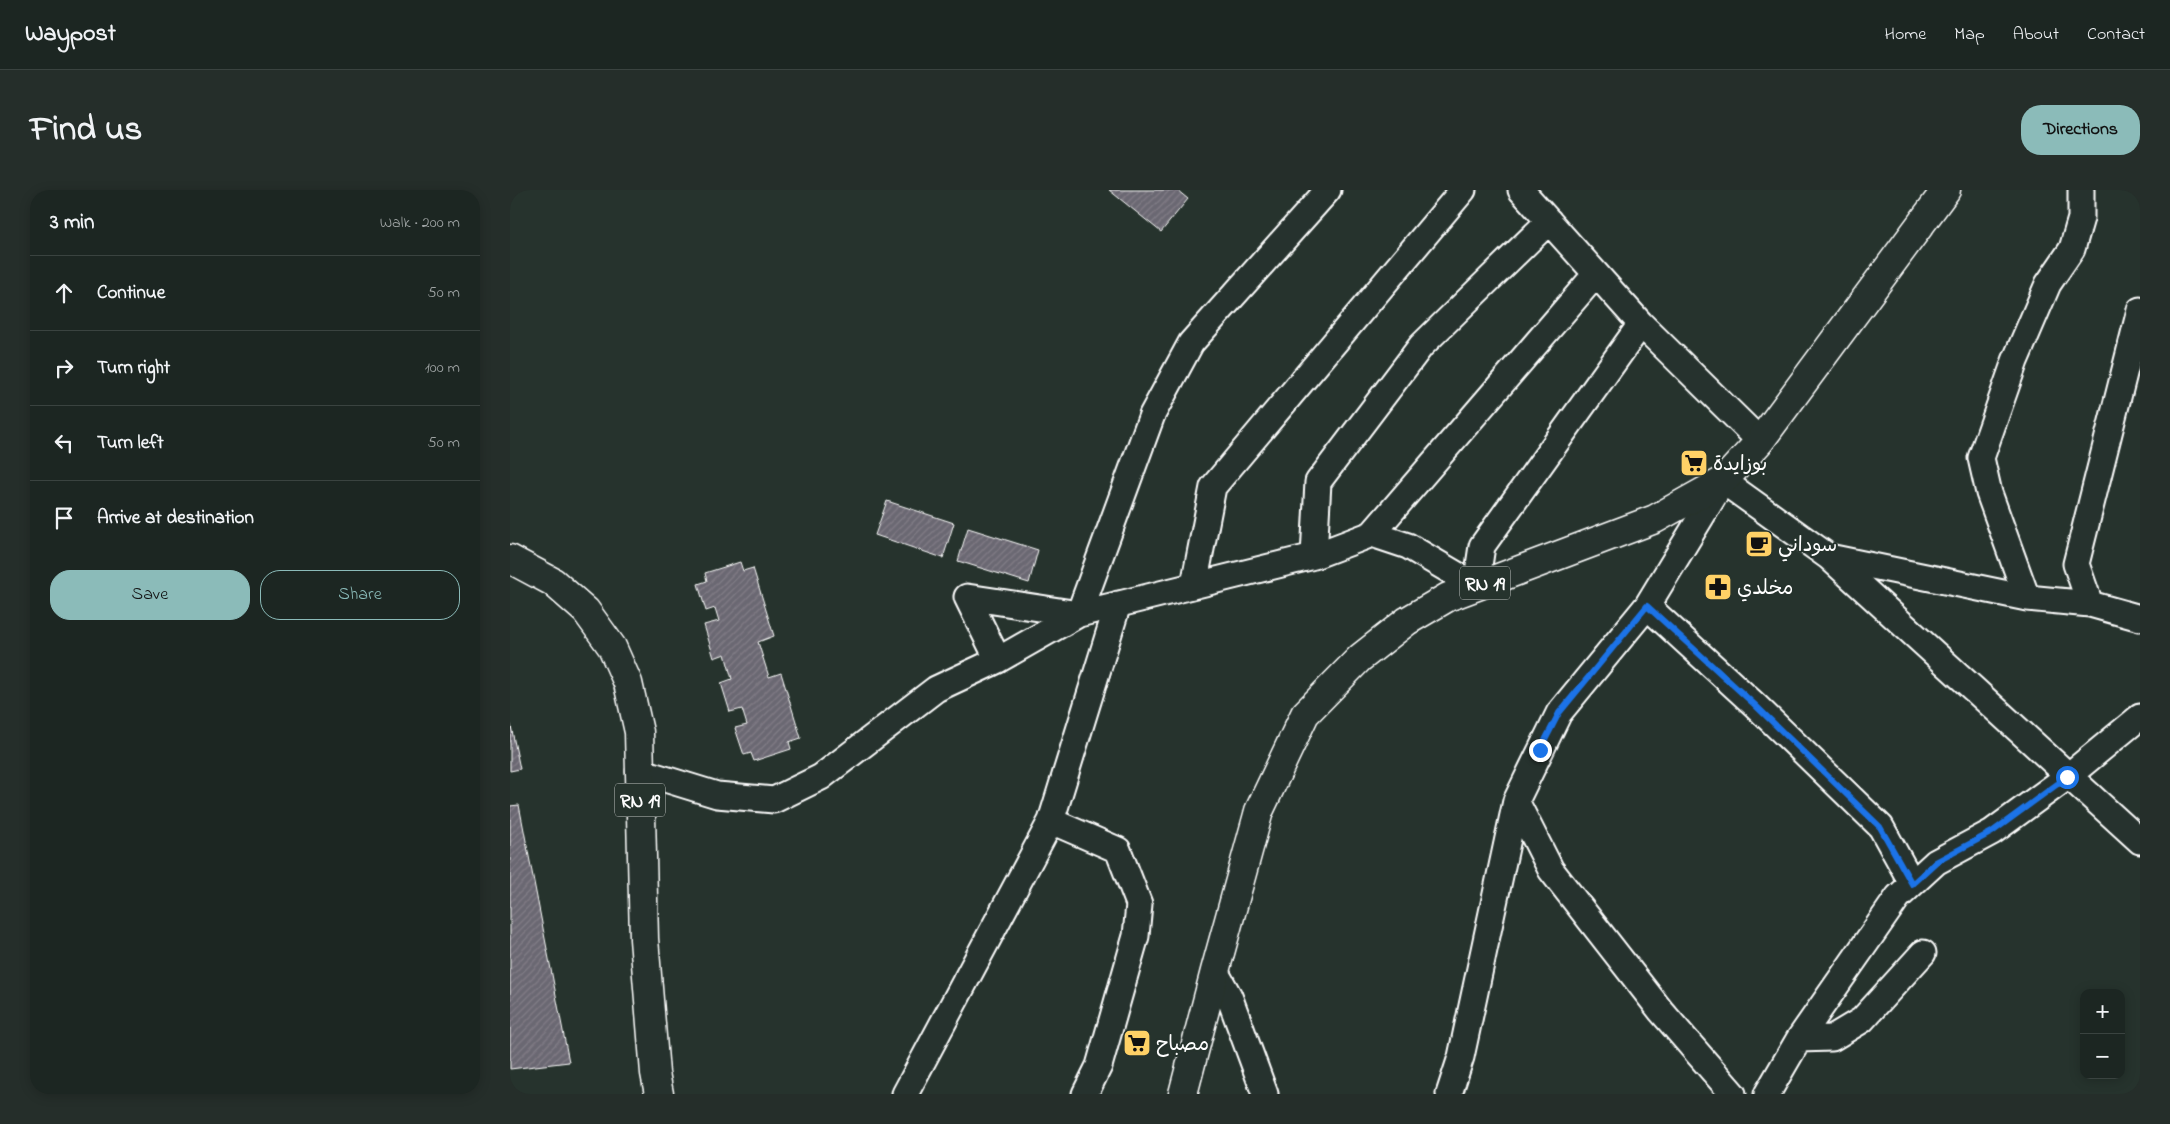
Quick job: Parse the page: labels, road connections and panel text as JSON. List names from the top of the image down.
{
  "streets": {
    "main road": ["RN 19"]
  },
  "places": {
    "supermarket": ["بوزايدة", "مصباح"],
    "cafe": ["سوداني"],
    "pharmacy": ["مخلدي"]
  },
  "page": {
    "header": "Waypost",
    "nav": [
      "Home",
      "Map",
      "About",
      "Contact"
    ],
    "title": "Find us",
    "buttons": [
      "Directions",
      ["Save", "Share"]
    ],
    "heading": ["3 min", "Walk · 200 m"],
    "list": [
      ["Continue", "50 m"],
      ["Turn right", "100 m"],
      ["Turn left", "50 m"],
      "Arrive at destination"
    ],
    "map_buttons": ["+", "−"]
  }
}
